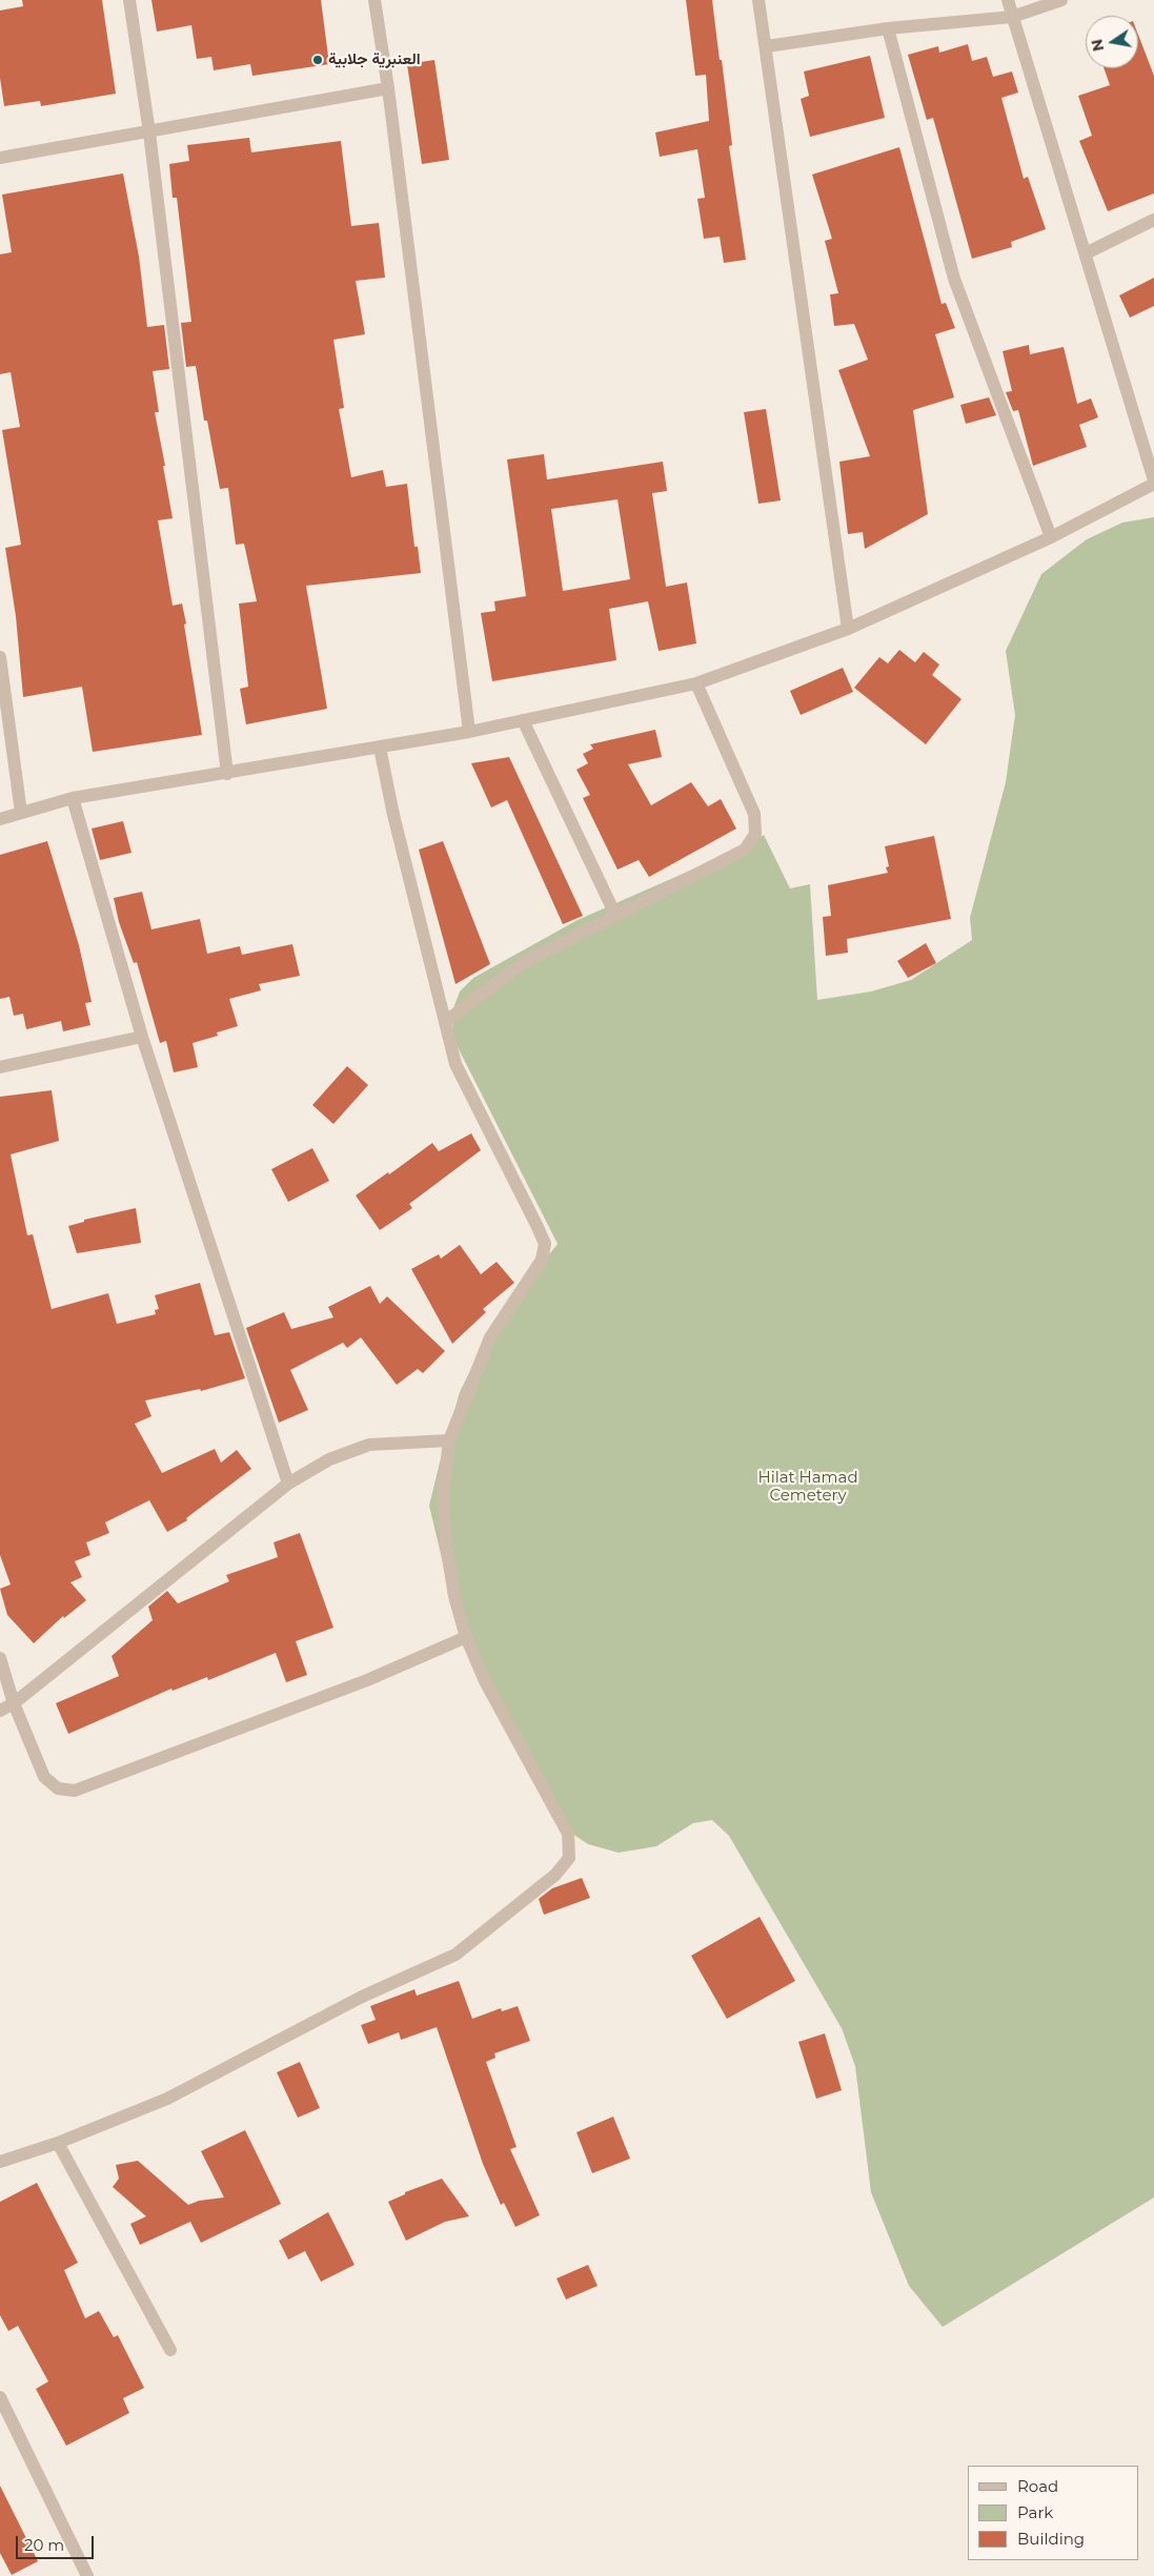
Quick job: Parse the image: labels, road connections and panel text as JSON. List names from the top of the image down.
{
  "parks": ["Hilat Hamad Cemetery"],
  "places": ["العنبرية جلابية"],
  "legend": ["Road", "Park", "Building"],
  "scale_bar": "20 m",
  "north": "left"
}
